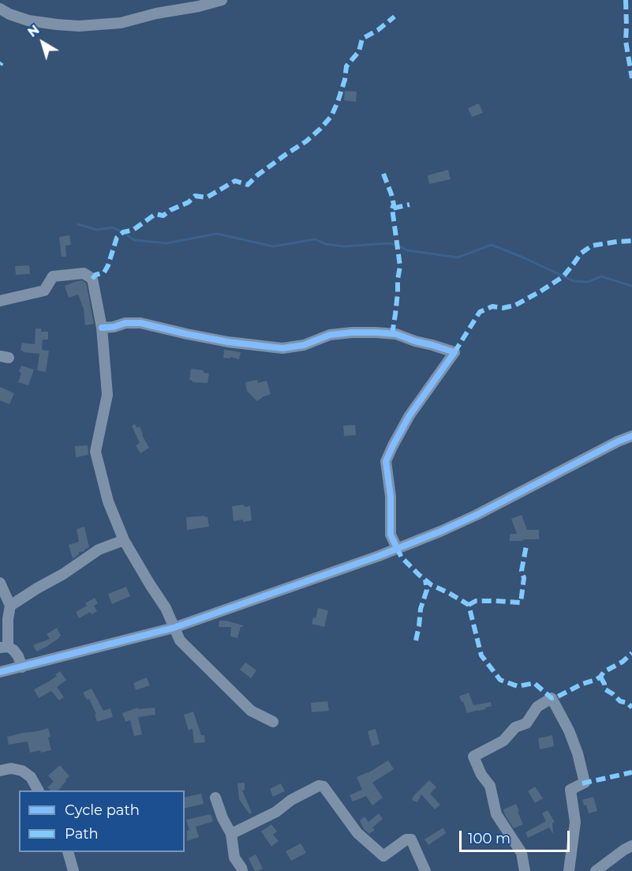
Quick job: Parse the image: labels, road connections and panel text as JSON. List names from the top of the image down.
{
  "legend": ["Cycle path", "Path"],
  "scale_bar": "100 m",
  "north": "top left"
}
